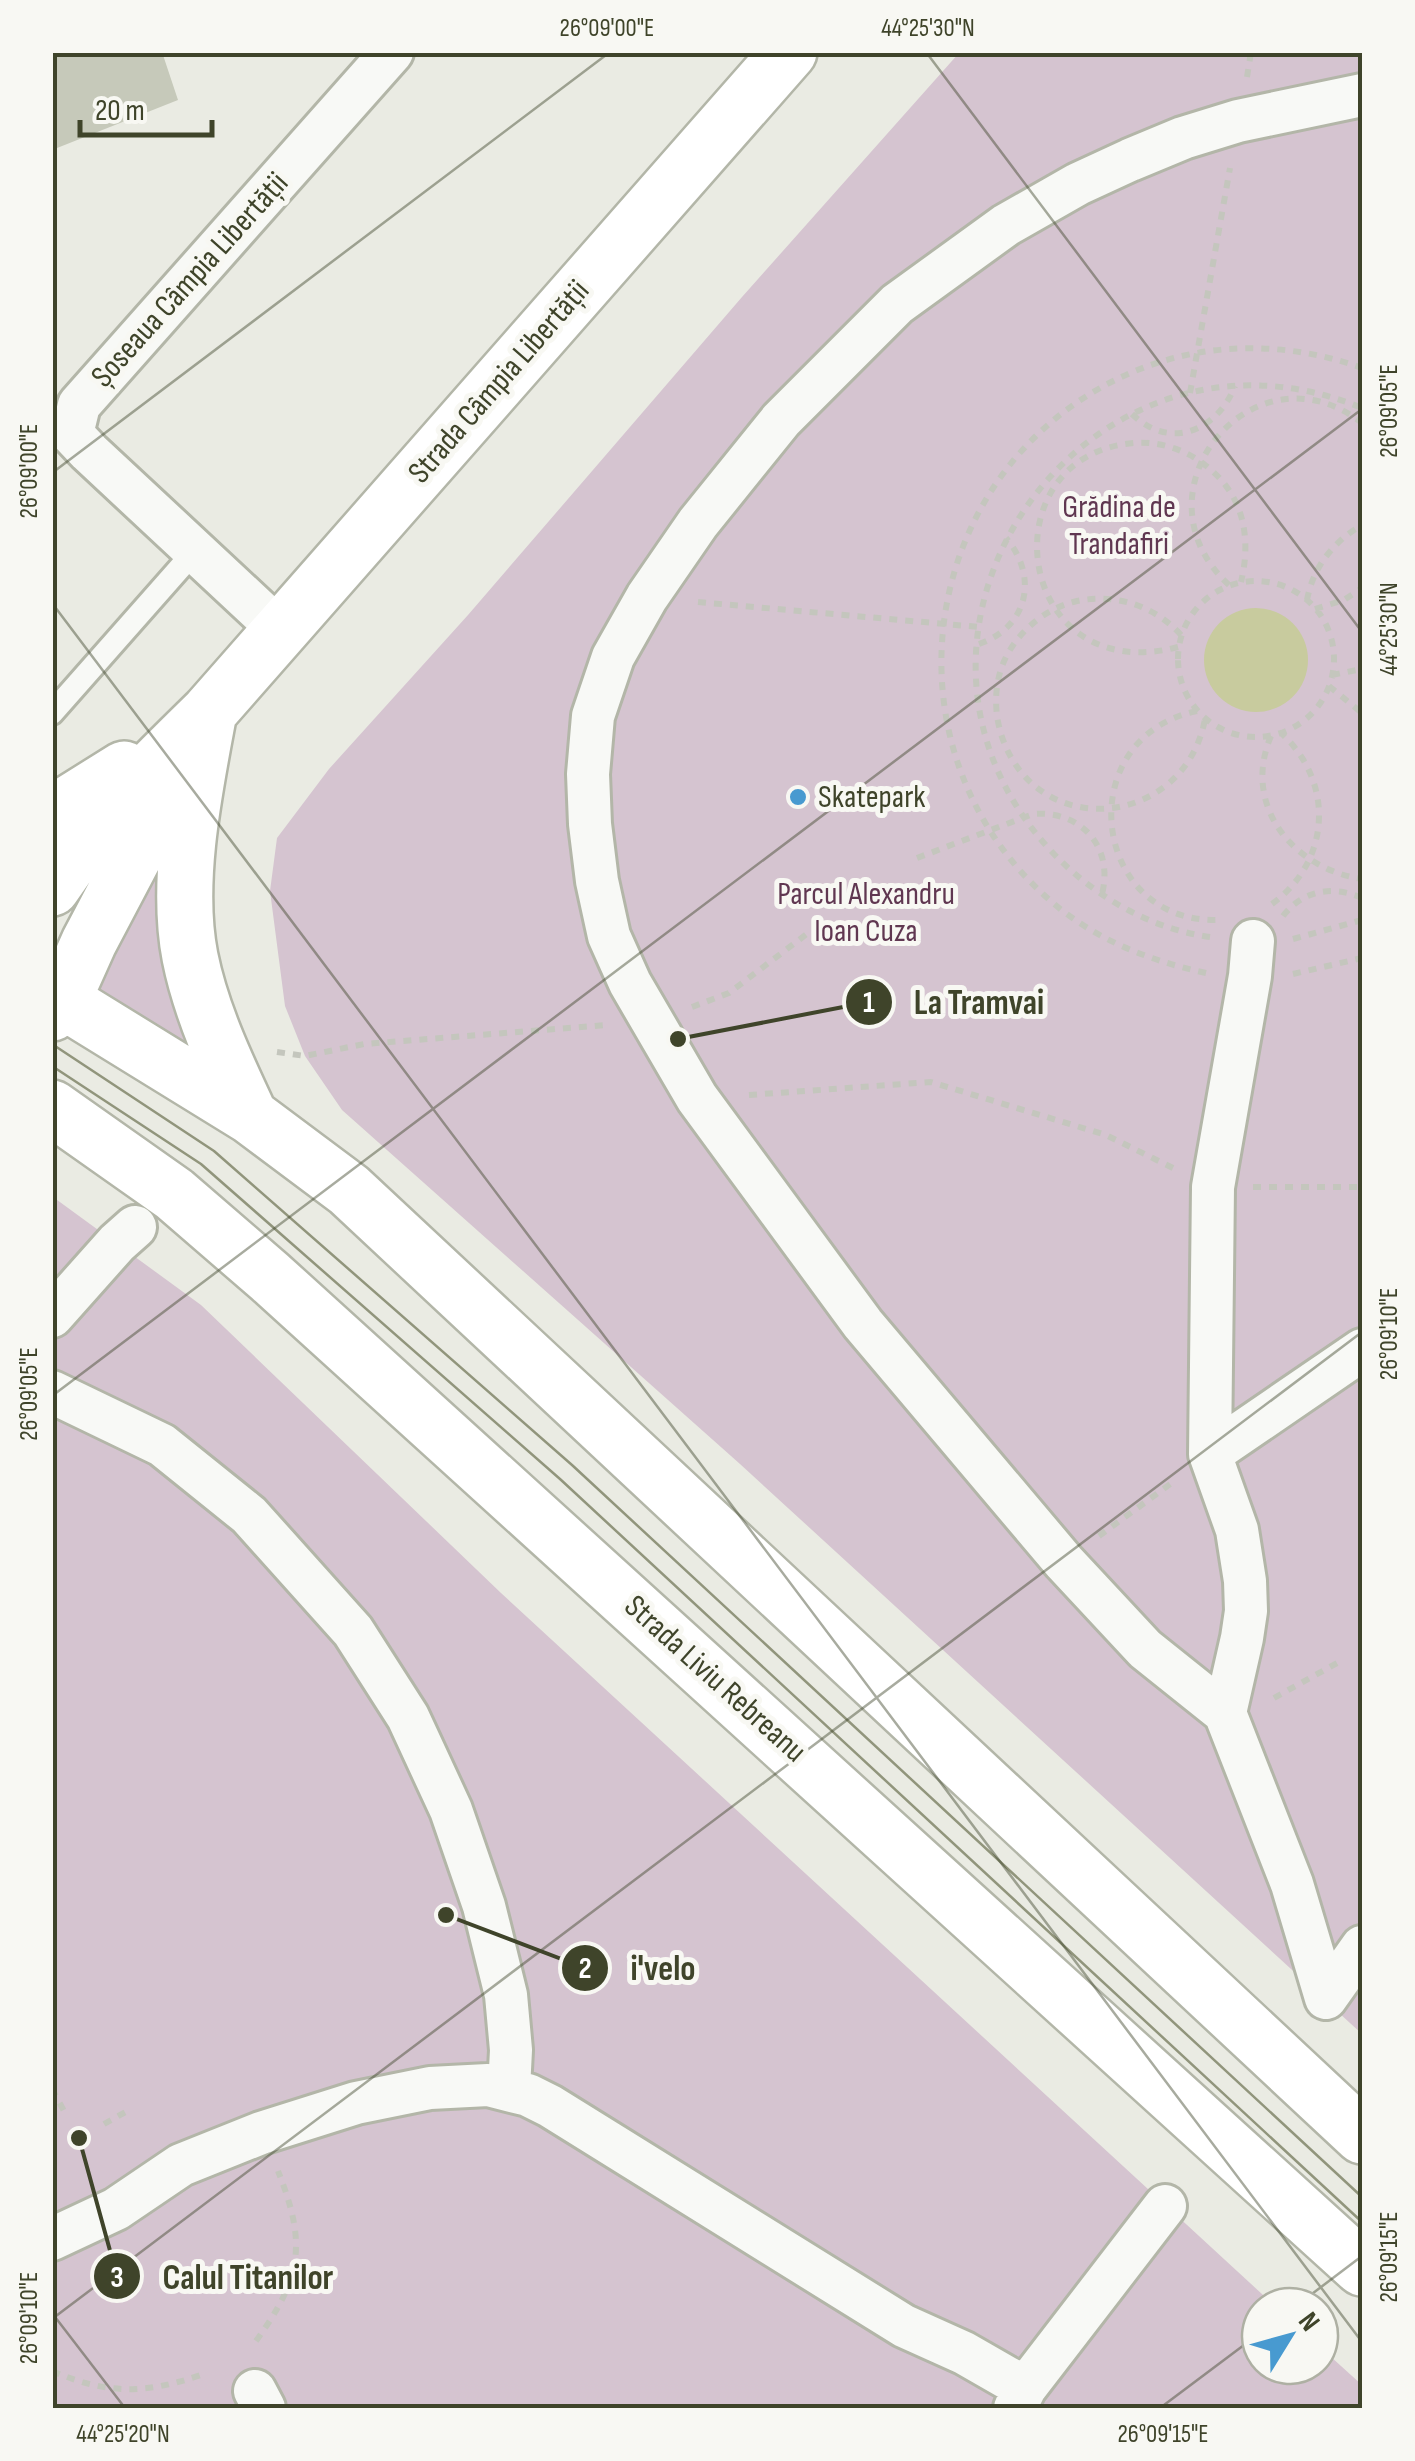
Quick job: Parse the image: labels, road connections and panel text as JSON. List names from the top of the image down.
{
  "streets": {
    "main road": ["Strada Câmpia Libertății", "Strada Liviu Rebreanu"],
    "street": ["Șoseaua Câmpia Libertății"]
  },
  "crossings": [
    ["Șoseaua Câmpia Libertății", "Strada Câmpia Libertății"]
  ],
  "parks": ["Grădina de Trandafiri", "Parcul Alexandru Ioan Cuza"],
  "places": [
    "Skatepark",
    "La Tramvai",
    "i'velo",
    "Calul Titanilor"
  ],
  "scale_bar": "20 m",
  "north": "top right",
  "coordinates": [
    "26°09'00\"E",
    "44°25'30\"N",
    "26°09'05\"E",
    "26°09'10\"E",
    "26°09'15\"E",
    "44°25'20\"N"
  ]
}
